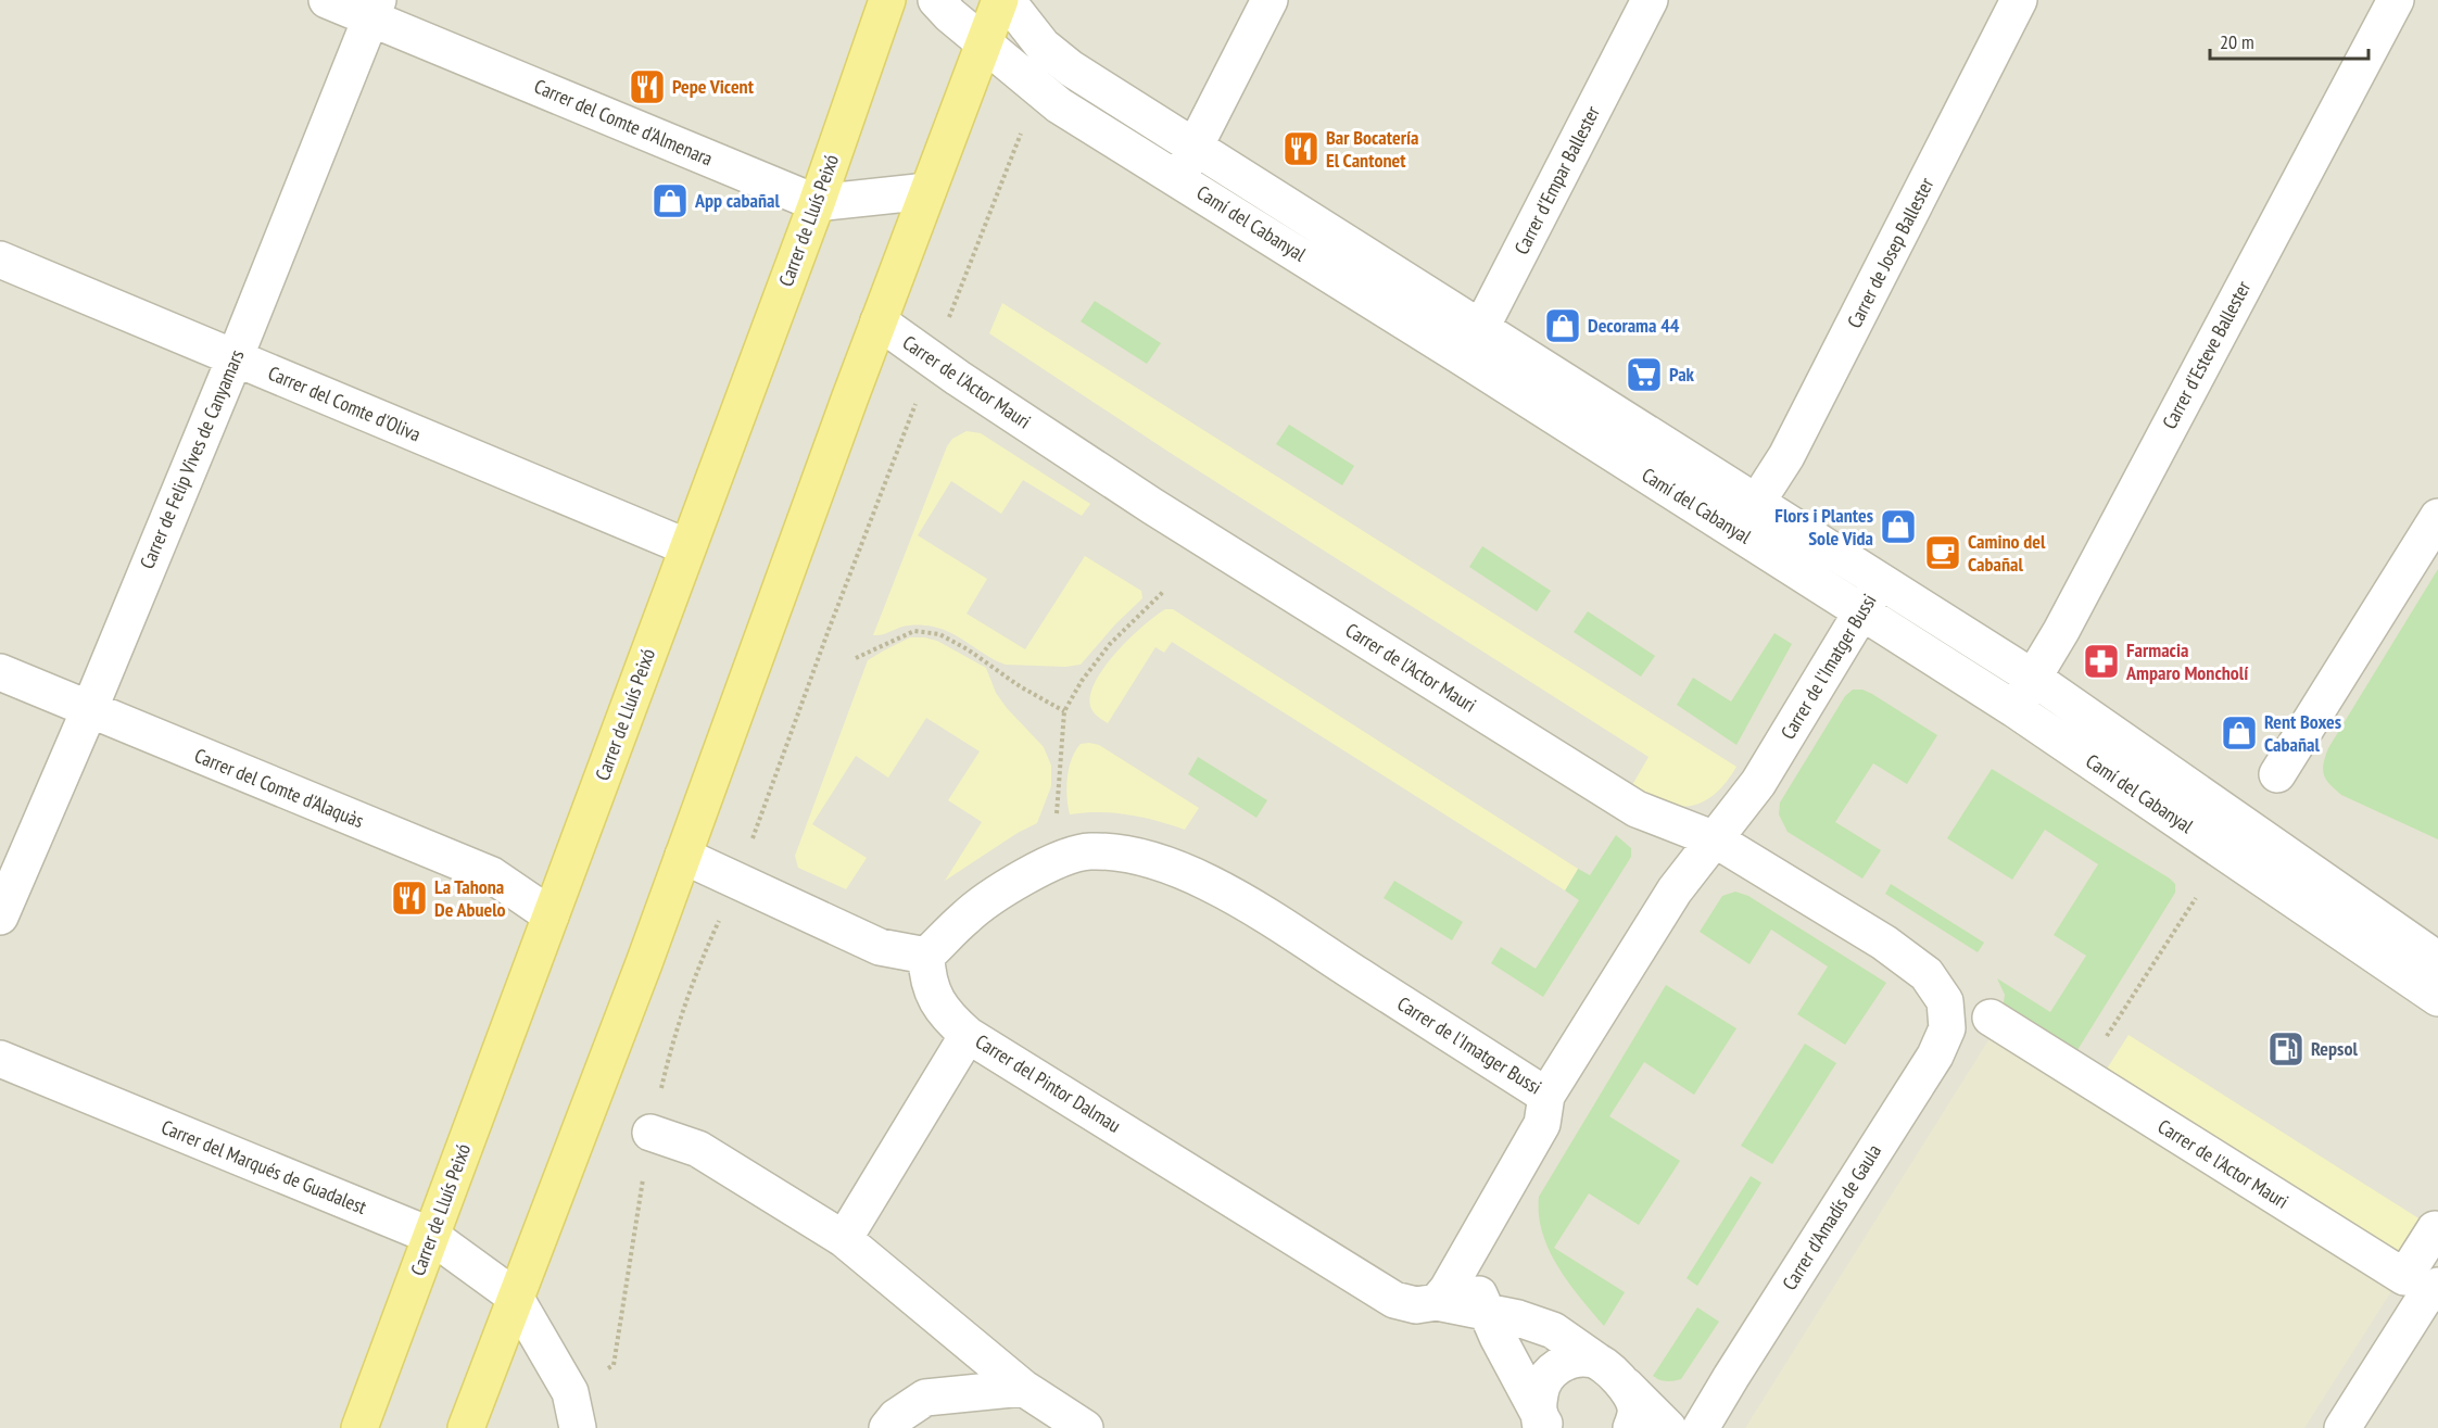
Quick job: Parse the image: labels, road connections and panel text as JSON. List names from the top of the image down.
{
  "streets": {
    "main road": ["Carrer de Lluís Peixó"],
    "street": [
      "Carrer del Comte d'Almenara",
      "Carrer d'Empar Ballester",
      "Camí del Cabanyal",
      "Carrer de Josep Ballester",
      "Carrer d'Esteve Ballester",
      "Carrer de l'Actor Mauri",
      "Carrer del Comte d'Oliva",
      "Carrer de Felip Vives de Canyamars",
      "Carrer de l'Imatger Bussi",
      "Carrer del Comte d'Alaquàs",
      "Carrer del Pintor Dalmau",
      "Carrer del Marqués de Guadalest",
      "Carrer d'Amadís de Gaula"
    ]
  },
  "crossings": [
    ["Carrer del Comte d'Almenara", "Carrer de Lluís Peixó"],
    ["Carrer del Comte d'Almenara", "Carrer de Felip Vives de Canyamars"],
    ["Carrer d'Empar Ballester", "Camí del Cabanyal"],
    ["Carrer de Lluís Peixó", "Carrer del Comte d'Oliva"],
    ["Carrer de Lluís Peixó", "Carrer del Comte d'Alaquàs"],
    ["Carrer de Lluís Peixó", "Carrer del Marqués de Guadalest"],
    ["Camí del Cabanyal", "Carrer de Josep Ballester"],
    ["Camí del Cabanyal", "Carrer d'Esteve Ballester"],
    ["Camí del Cabanyal", "Carrer de l'Imatger Bussi"],
    ["Carrer de l'Actor Mauri", "Carrer de l'Imatger Bussi"],
    ["Carrer de l'Actor Mauri", "Carrer d'Amadís de Gaula"],
    ["Carrer del Comte d'Oliva", "Carrer de Felip Vives de Canyamars"],
    ["Carrer de Felip Vives de Canyamars", "Carrer del Comte d'Alaquàs"],
    ["Carrer de l'Imatger Bussi", "Carrer del Pintor Dalmau"]
  ],
  "places": {
    "restaurant": ["Pepe Vicent", "Bar Bocatería El Cantonet", "La Tahona De Abuelo"],
    "shop": [
      "App cabañal",
      "Decorama 44",
      "Flors i Plantes Sole Vida",
      "Rent Boxes Cabañal"
    ],
    "supermarket": ["Pak"],
    "cafe": ["Camino del Cabañal"],
    "pharmacy": ["Farmacia Amparo Moncholí"],
    "fuel station": ["Repsol"]
  },
  "scale_bar": "20 m"
}
